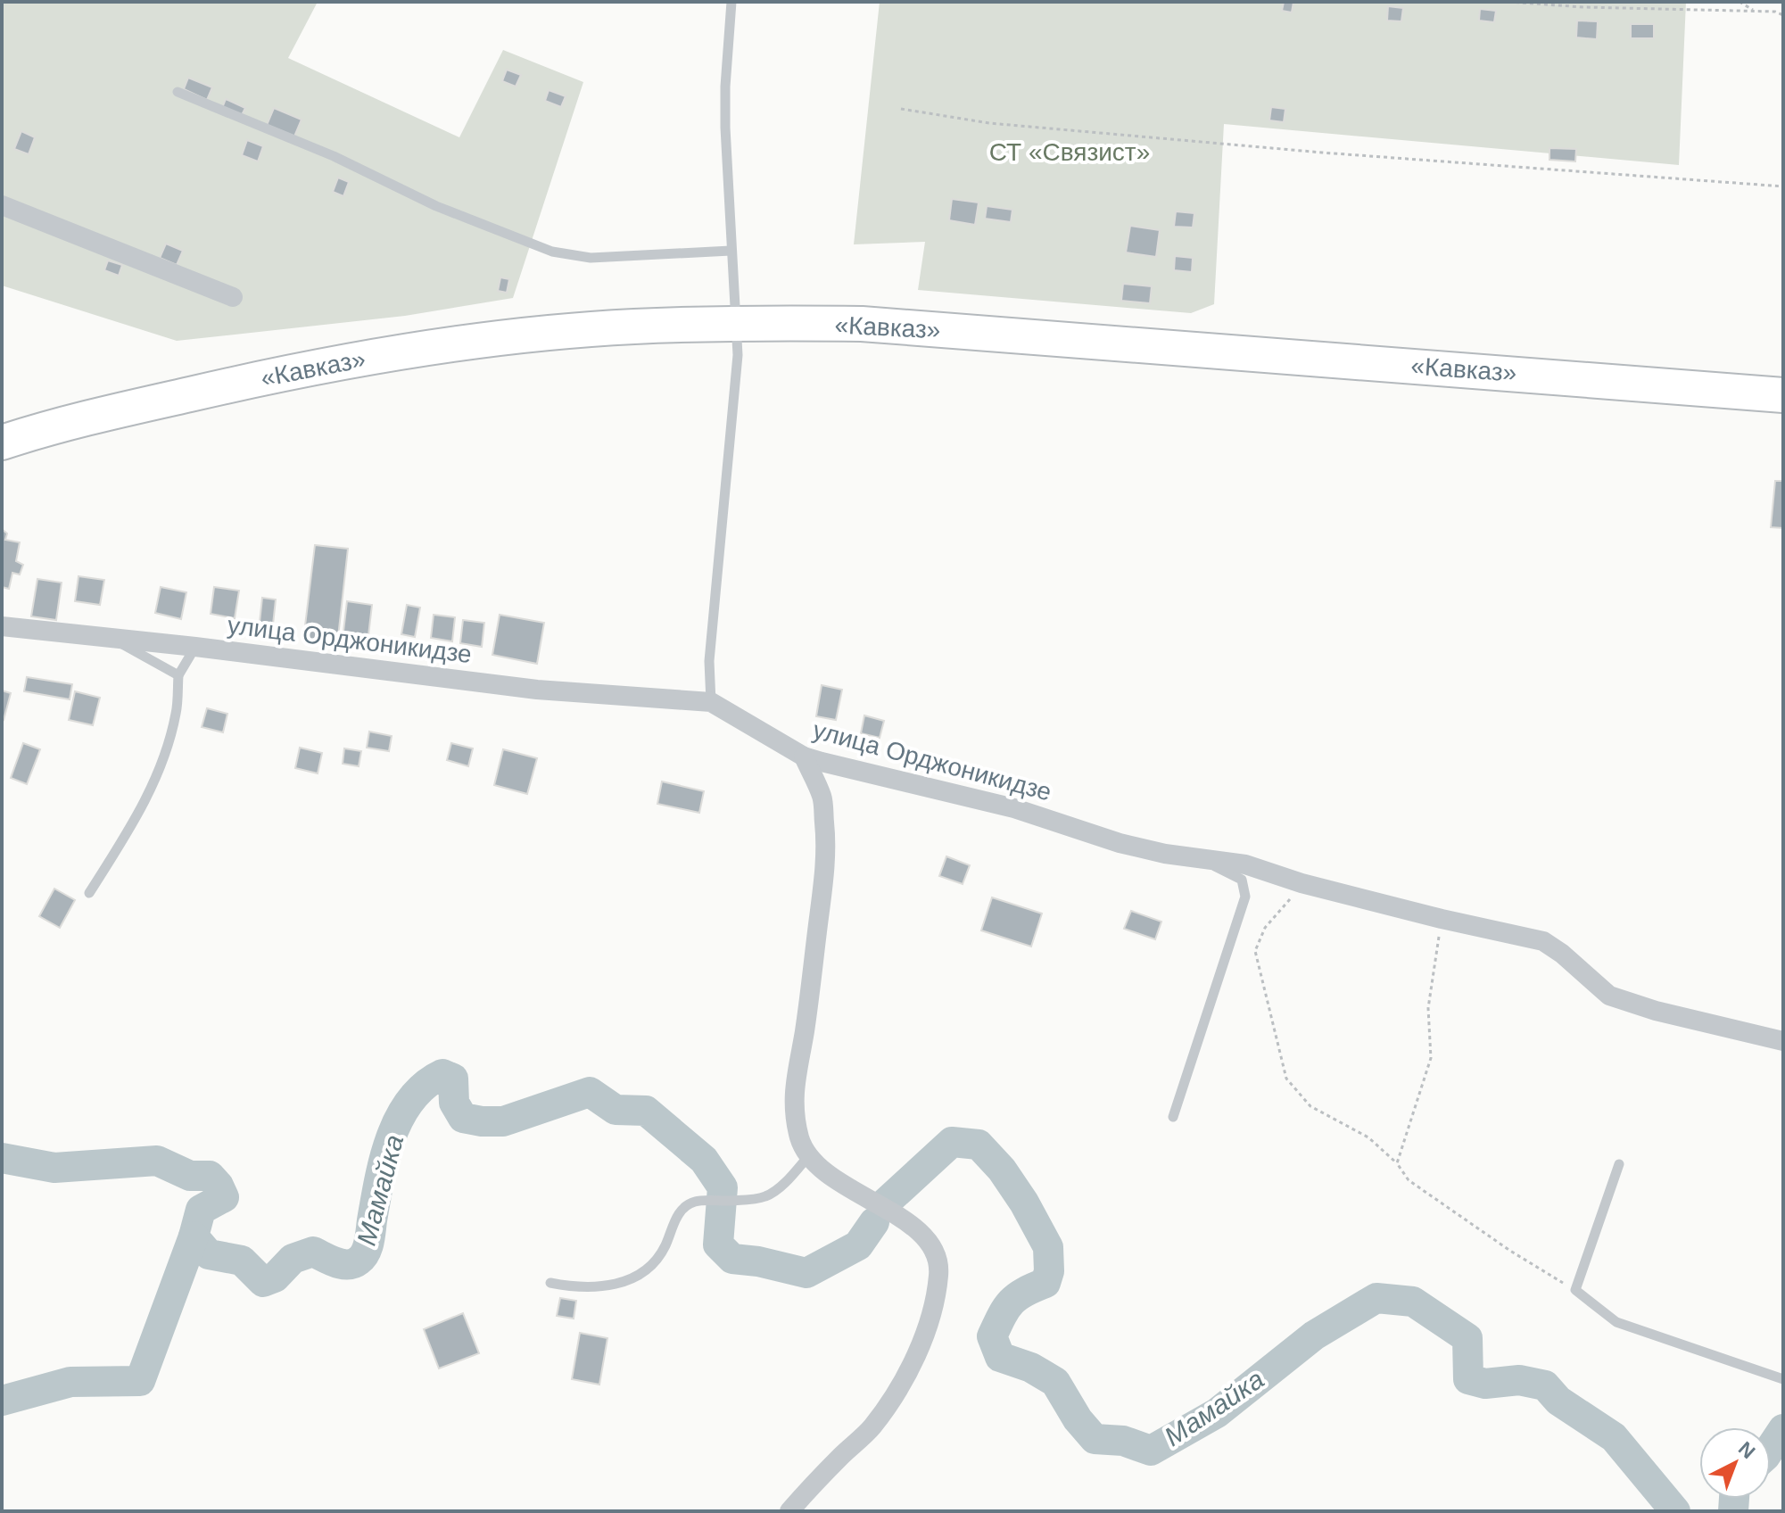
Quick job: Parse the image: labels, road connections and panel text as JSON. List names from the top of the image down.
{
  "streets": {
    "highway": ["«Кавказ»"],
    "street": ["улица Орджоникидзе"]
  },
  "water": ["Мамайка"],
  "parks": ["СТ «Связист»"],
  "north": "top right"
}
